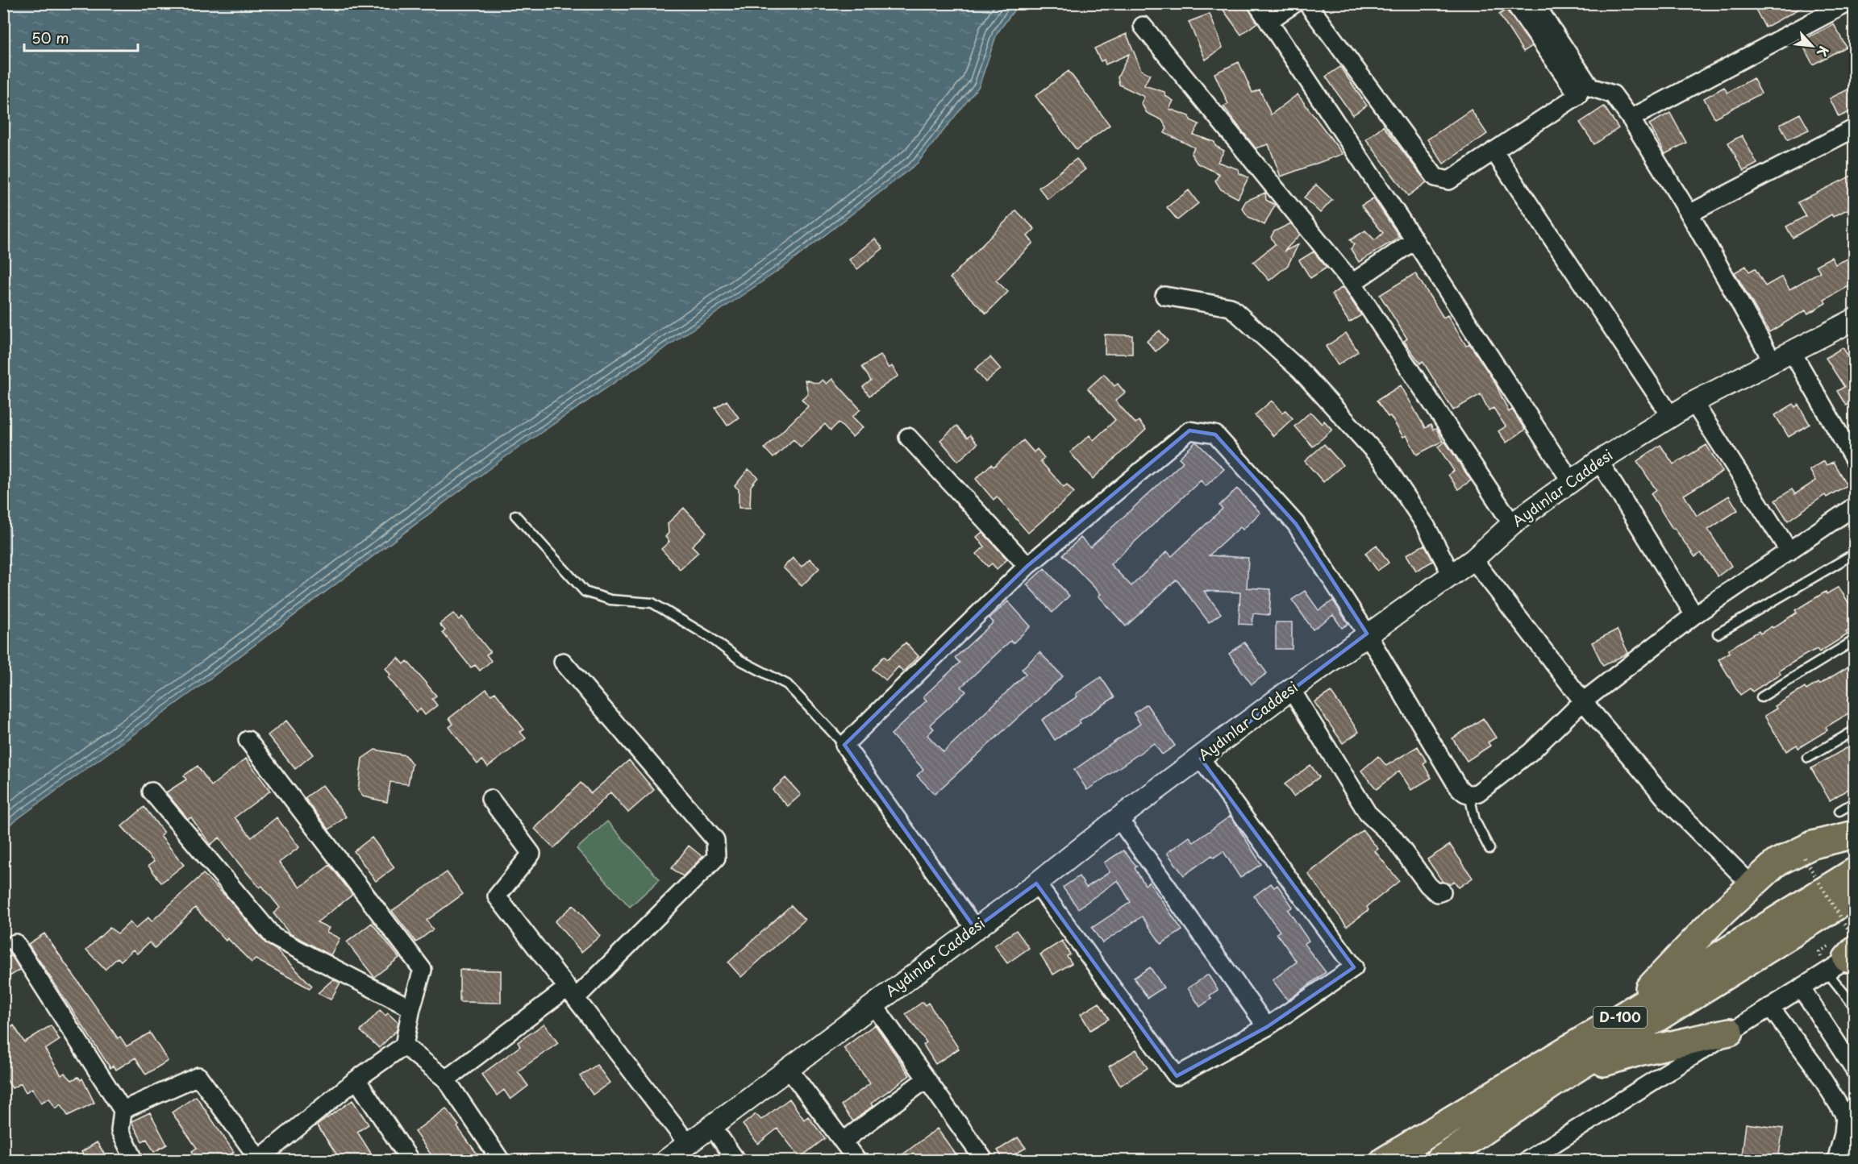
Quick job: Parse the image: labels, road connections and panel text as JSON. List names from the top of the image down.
{
  "streets": {
    "highway": ["D-100"],
    "street": ["Aydınlar Caddesi"]
  },
  "scale_bar": "50 m",
  "north": "bottom right"
}
